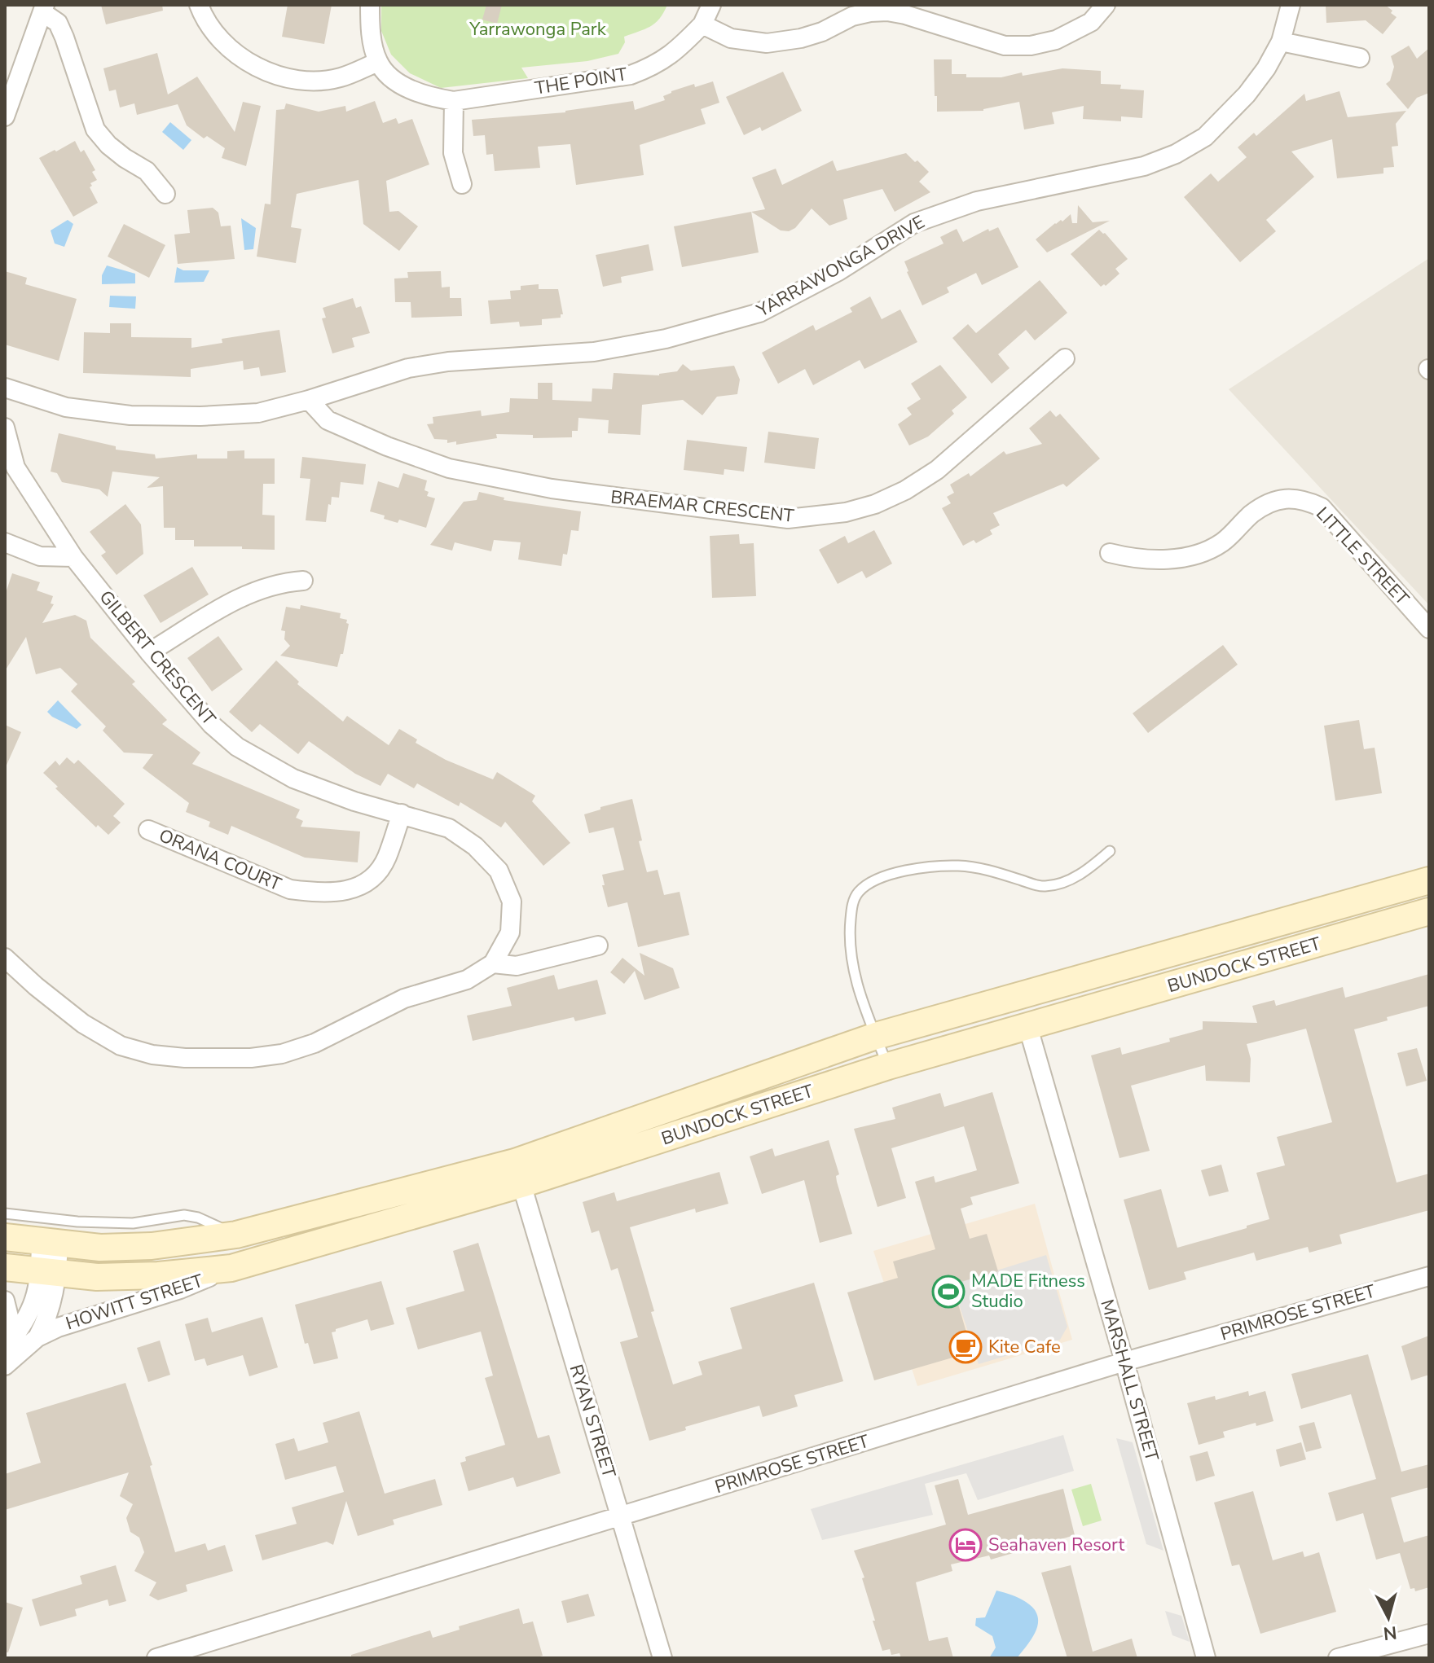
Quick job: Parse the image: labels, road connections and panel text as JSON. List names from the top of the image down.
{
  "streets": {
    "main road": ["BUNDOCK STREET"],
    "street": [
      "THE POINT",
      "YARRAWONGA DRIVE",
      "BRAEMAR CRESCENT",
      "LITTLE STREET",
      "GILBERT CRESCENT",
      "ORANA COURT",
      "HOWITT STREET",
      "PRIMROSE STREET",
      "MARSHALL STREET",
      "RYAN STREET"
    ]
  },
  "crossings": [
    ["YARRAWONGA DRIVE", "BRAEMAR CRESCENT"],
    ["GILBERT CRESCENT", "ORANA COURT"],
    ["BUNDOCK STREET", "HOWITT STREET"],
    ["BUNDOCK STREET", "MARSHALL STREET"],
    ["BUNDOCK STREET", "RYAN STREET"],
    ["PRIMROSE STREET", "MARSHALL STREET"],
    ["PRIMROSE STREET", "RYAN STREET"]
  ],
  "parks": ["Yarrawonga Park"],
  "places": {
    "sports": ["MADE Fitness Studio"],
    "cafe": ["Kite Cafe"],
    "hotel": ["Seahaven Resort"]
  },
  "north": "bottom"
}
